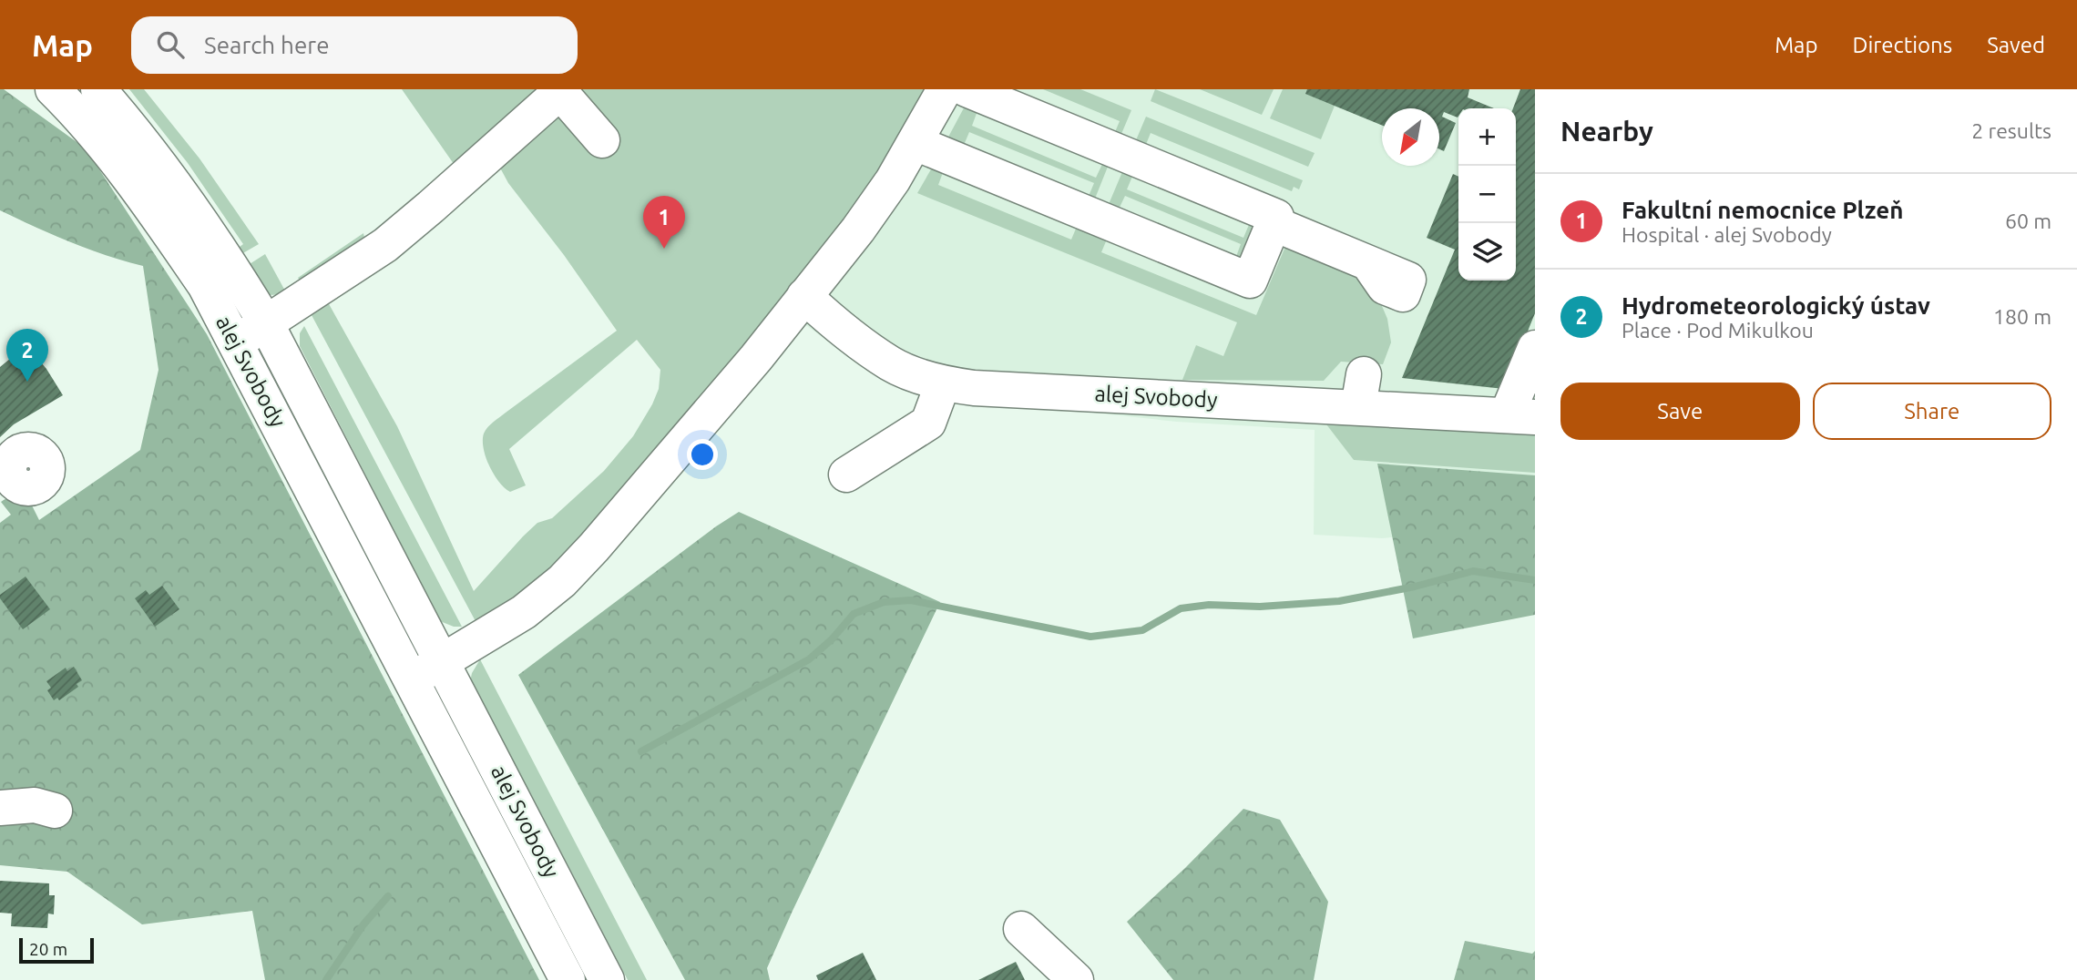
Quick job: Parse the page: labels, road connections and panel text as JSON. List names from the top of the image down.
{
  "streets": {
    "street": ["alej Svobody"]
  },
  "scale_bar": "20 m",
  "north": "bottom left",
  "page": {
    "header": "Map",
    "search": "Search here",
    "nav": ["Map", "Directions", "Saved"],
    "heading": ["Nearby", "2 results"],
    "map_buttons": ["+", "−"],
    "list": [
      {
        "mark": "1",
        "name": "Fakultní nemocnice Plzeň",
        "note": "Hospital · alej Svobody",
        "value": "60 m"
      },
      {
        "mark": "2",
        "name": "Hydrometeorologický ústav",
        "note": "Place · Pod Mikulkou",
        "value": "180 m"
      }
    ],
    "pins": ["1", "2"],
    "buttons": ["Save", "Share"],
    "scale": "20 m"
  }
}
